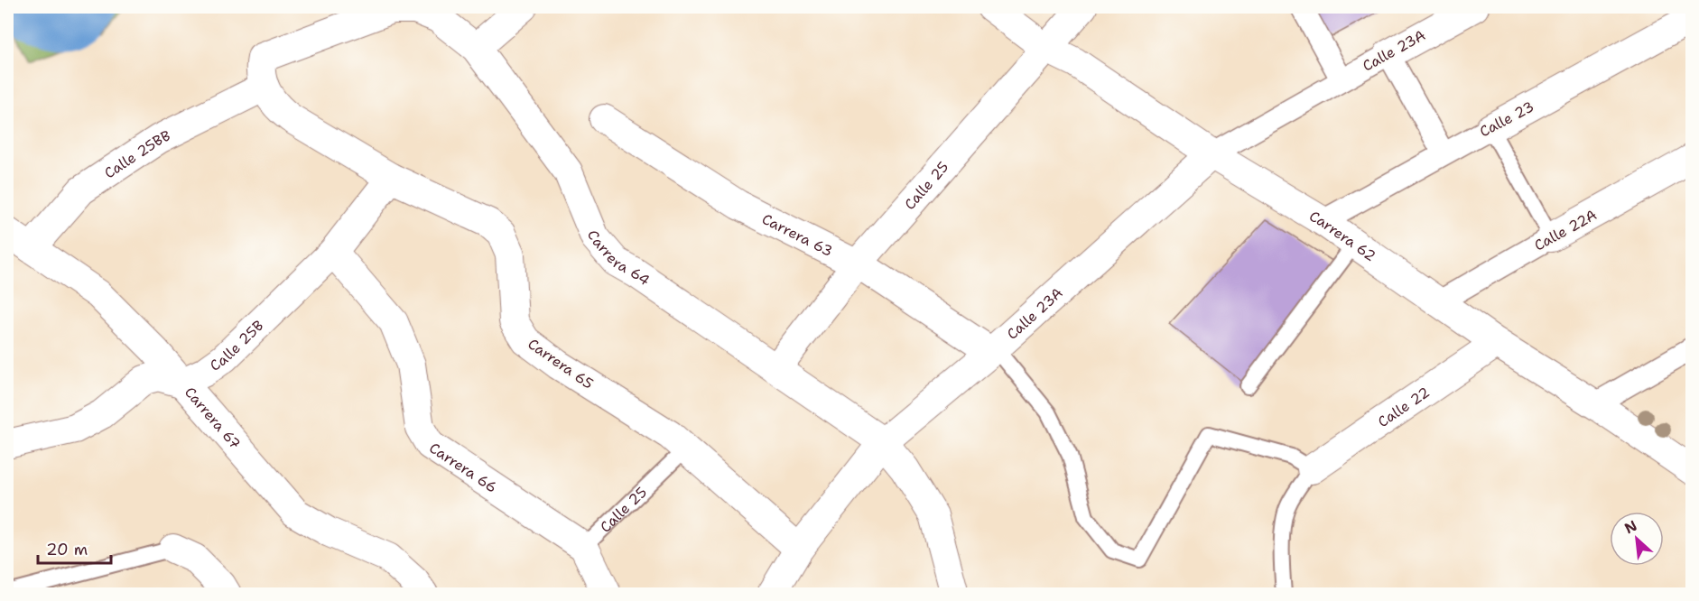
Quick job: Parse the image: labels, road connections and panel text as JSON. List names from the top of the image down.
{
  "streets": {
    "street": [
      "Calle 23A",
      "Calle 23",
      "Calle 25BB",
      "Calle 25",
      "Calle 22A",
      "Carrera 63",
      "Carrera 62",
      "Carrera 64",
      "Calle 25B",
      "Carrera 65",
      "Calle 22",
      "Carrera 67",
      "Carrera 66"
    ]
  },
  "crossings": [
    ["Calle 23A", "Carrera 63"],
    ["Calle 23A", "Carrera 62"],
    ["Calle 23A", "Carrera 64"],
    ["Calle 23A", "Carrera 65"],
    ["Calle 23", "Carrera 62"],
    ["Calle 25BB", "Carrera 65"],
    ["Calle 25BB", "Carrera 67"],
    ["Calle 25", "Carrera 63"],
    ["Calle 25", "Carrera 62"],
    ["Calle 25", "Carrera 64"],
    ["Calle 25", "Carrera 65"],
    ["Calle 25", "Carrera 66"],
    ["Calle 22A", "Carrera 62"],
    ["Carrera 62", "Calle 22"],
    ["Carrera 64", "Carrera 65"],
    ["Calle 25B", "Carrera 65"],
    ["Calle 25B", "Carrera 67"],
    ["Calle 25B", "Carrera 66"]
  ],
  "scale_bar": "20 m",
  "north": "top left"
}
